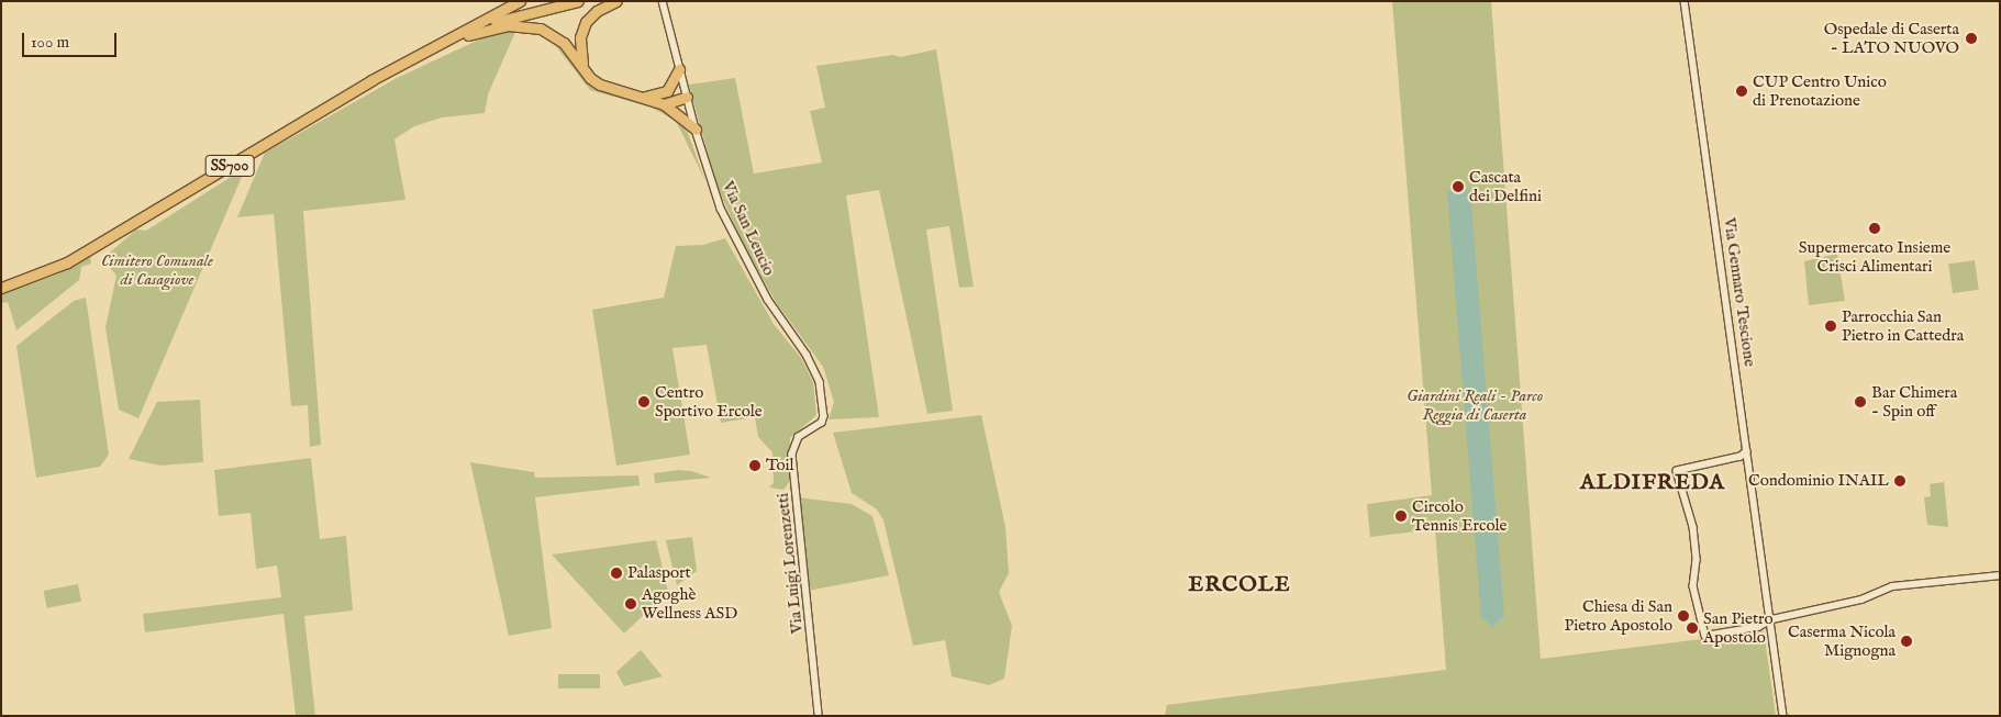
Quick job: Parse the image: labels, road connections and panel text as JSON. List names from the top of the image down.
{
  "streets": {
    "highway": ["SS700"],
    "street": ["Via San Leucio", "Via Gennaro Tescione", "Via Luigi Lorenzetti"]
  },
  "crossings": [
    ["SS700", "Via San Leucio"],
    ["Via San Leucio", "Via Luigi Lorenzetti"]
  ],
  "districts": ["ALDIFREDA", "ERCOLE"],
  "parks": ["Cimitero Comunale di Casagiove", "Giardini Reali - Parco Reggia di Caserta"],
  "places": [
    "Ospedale di Caserta - LATO NUOVO",
    "CUP Centro Unico di Prenotazione",
    "Cascata dei Delfini",
    "Supermercato Insieme Crisci Alimentari",
    "Parrocchia San Pietro in Cattedra",
    "Centro Sportivo Ercole",
    "Bar Chimera - Spin off",
    "Toil",
    "Condominio INAIL",
    "Circolo Tennis Ercole",
    "Palasport",
    "Agoghè Wellness ASD",
    "Chiesa di San Pietro Apostolo",
    "San Pietro Apostolo",
    "Caserma Nicola Mignogna"
  ],
  "scale_bar": "100 m"
}
